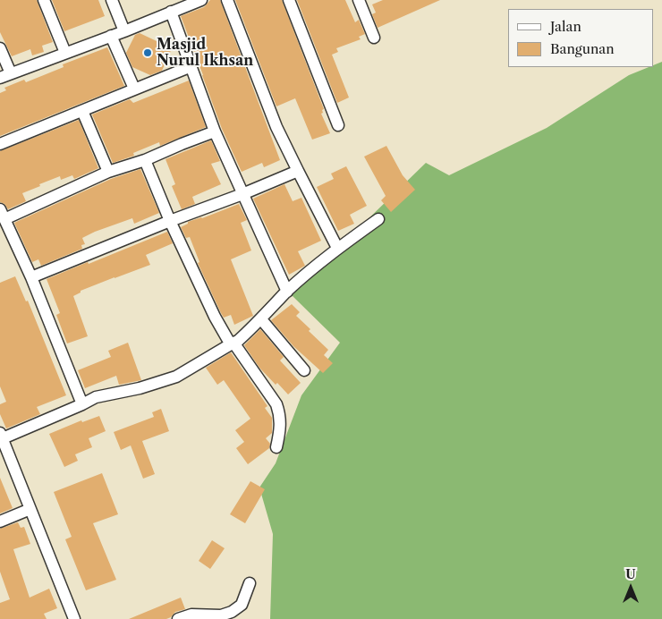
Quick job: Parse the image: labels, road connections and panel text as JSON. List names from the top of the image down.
{
  "places": ["Masjid Nurul Ikhsan"],
  "legend": ["Jalan", "Bangunan"],
  "north": "top"
}
